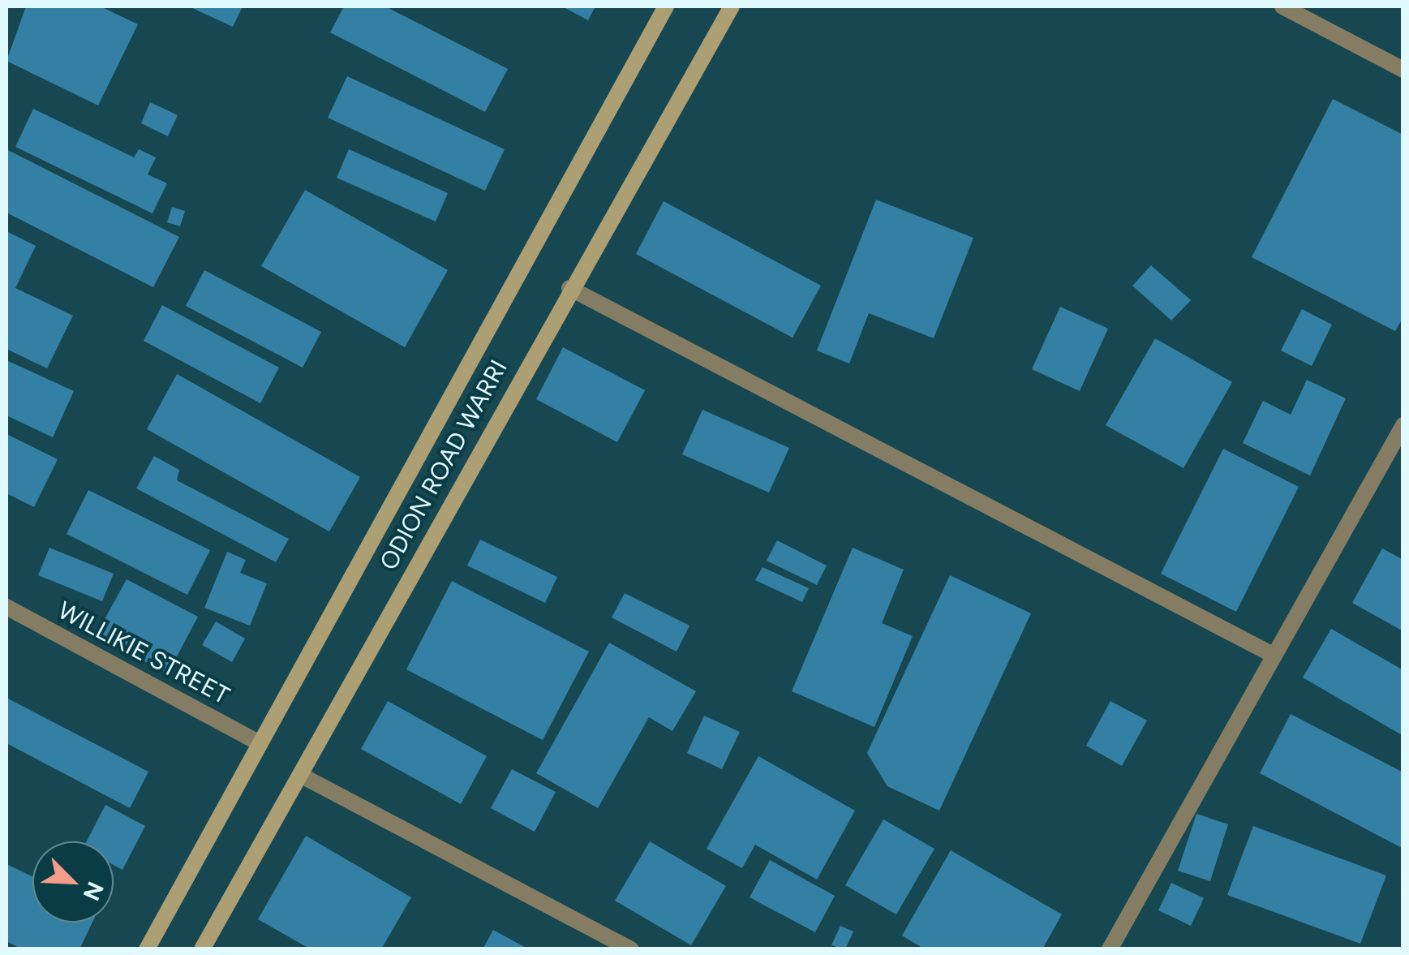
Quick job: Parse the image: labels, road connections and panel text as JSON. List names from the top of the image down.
{
  "streets": {
    "main road": ["ODION ROAD WARRI"],
    "street": ["WILLIKIE STREET"]
  },
  "crossings": [
    ["ODION ROAD WARRI", "WILLIKIE STREET"]
  ],
  "north": "bottom right"
}
